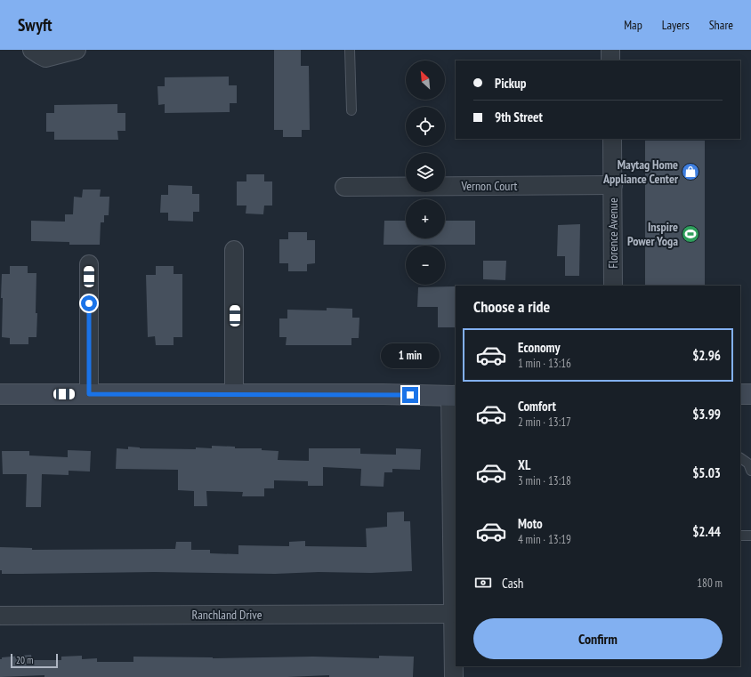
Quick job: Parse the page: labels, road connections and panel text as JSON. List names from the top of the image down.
{
  "streets": {
    "street": ["Vernon Court", "Florence Avenue", "Ranchland Drive"]
  },
  "crossings": [
    ["Vernon Court", "Florence Avenue"]
  ],
  "places": {
    "shop": ["Maytag Home Appliance Center"],
    "sports": ["Inspire Power Yoga"]
  },
  "scale_bar": "20 m",
  "north": "top left",
  "page": {
    "header": "Swyft",
    "nav": ["Map", "Layers", "Share"],
    "map_buttons": ["+", "−"],
    "banner": ["Pickup", "9th Street"],
    "heading": "Choose a ride",
    "list": [
      {
        "name": "Economy",
        "note": "1 min · 13:16",
        "value": "$2.96"
      },
      {
        "name": "Comfort",
        "note": "2 min · 13:17",
        "value": "$3.99"
      },
      {
        "name": "XL",
        "note": "3 min · 13:18",
        "value": "$5.03"
      },
      {
        "name": "Moto",
        "note": "4 min · 13:19",
        "value": "$2.44"
      }
    ],
    "bubble": "1 min",
    "pay": ["Cash", "180 m"],
    "buttons": "Confirm",
    "scale": "20 m"
  }
}
